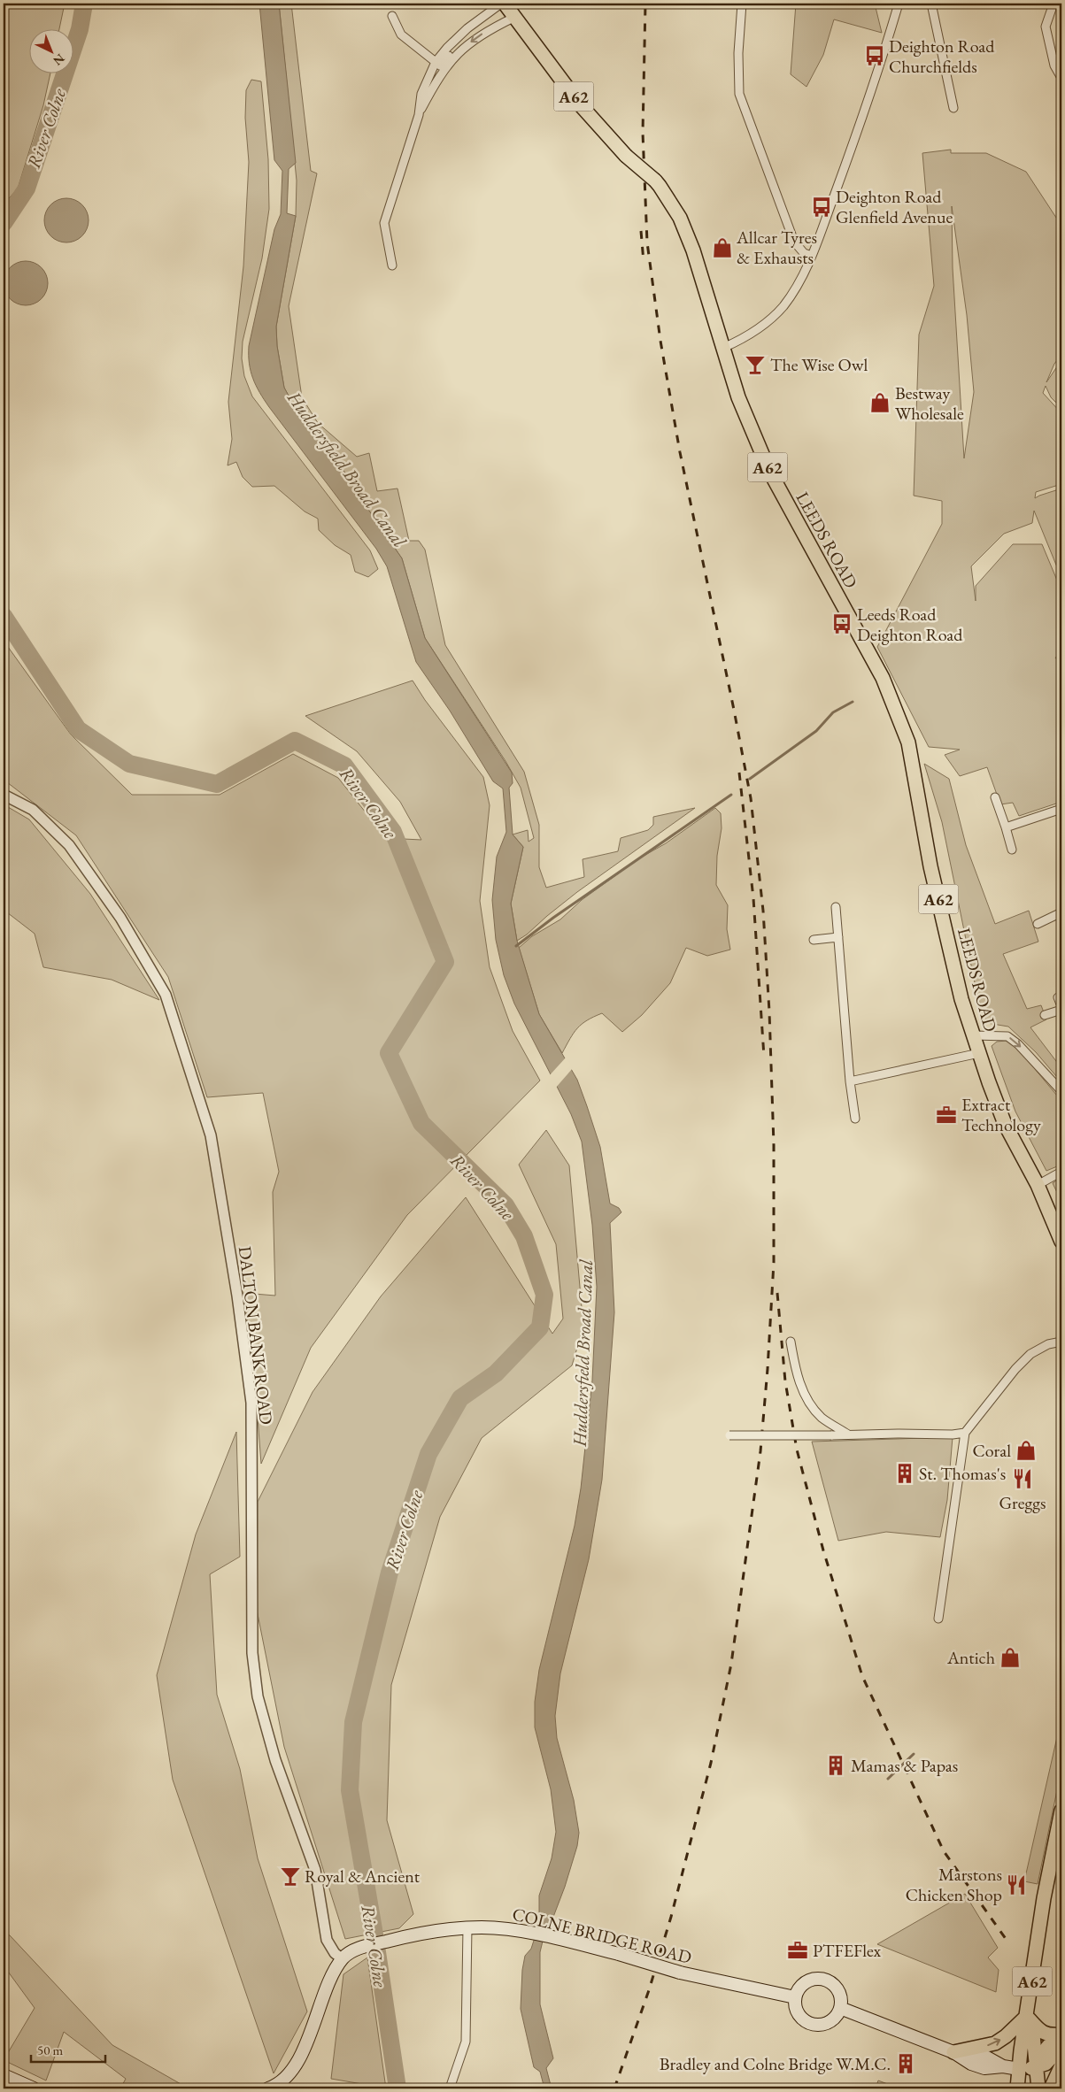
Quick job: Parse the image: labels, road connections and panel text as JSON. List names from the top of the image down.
{
  "streets": {
    "main road": ["A62", "LEEDS ROAD", "COLNE BRIDGE ROAD"],
    "street": ["DALTON BANK ROAD"]
  },
  "crossings": [
    ["DALTON BANK ROAD", "COLNE BRIDGE ROAD"]
  ],
  "water": ["River Colne", "Huddersfield Broad Canal"],
  "places": {
    "bus stop": ["Deighton Road Churchfields", "Deighton Road Glenfield Avenue", "Leeds Road Deighton Road"],
    "shop": [
      "Allcar Tyres & Exhausts",
      "Bestway Wholesale",
      "Coral",
      "Antich"
    ],
    "bar": ["The Wise Owl", "Royal & Ancient"],
    "office": ["Extract Technology", "PTFEFlex"],
    "building": ["St. Thomas's", "Mamas & Papas", "Bradley and Colne Bridge W.M.C."],
    "restaurant": ["Greggs", "Marstons Chicken Shop"]
  },
  "scale_bar": "50 m",
  "north": "bottom right"
}
